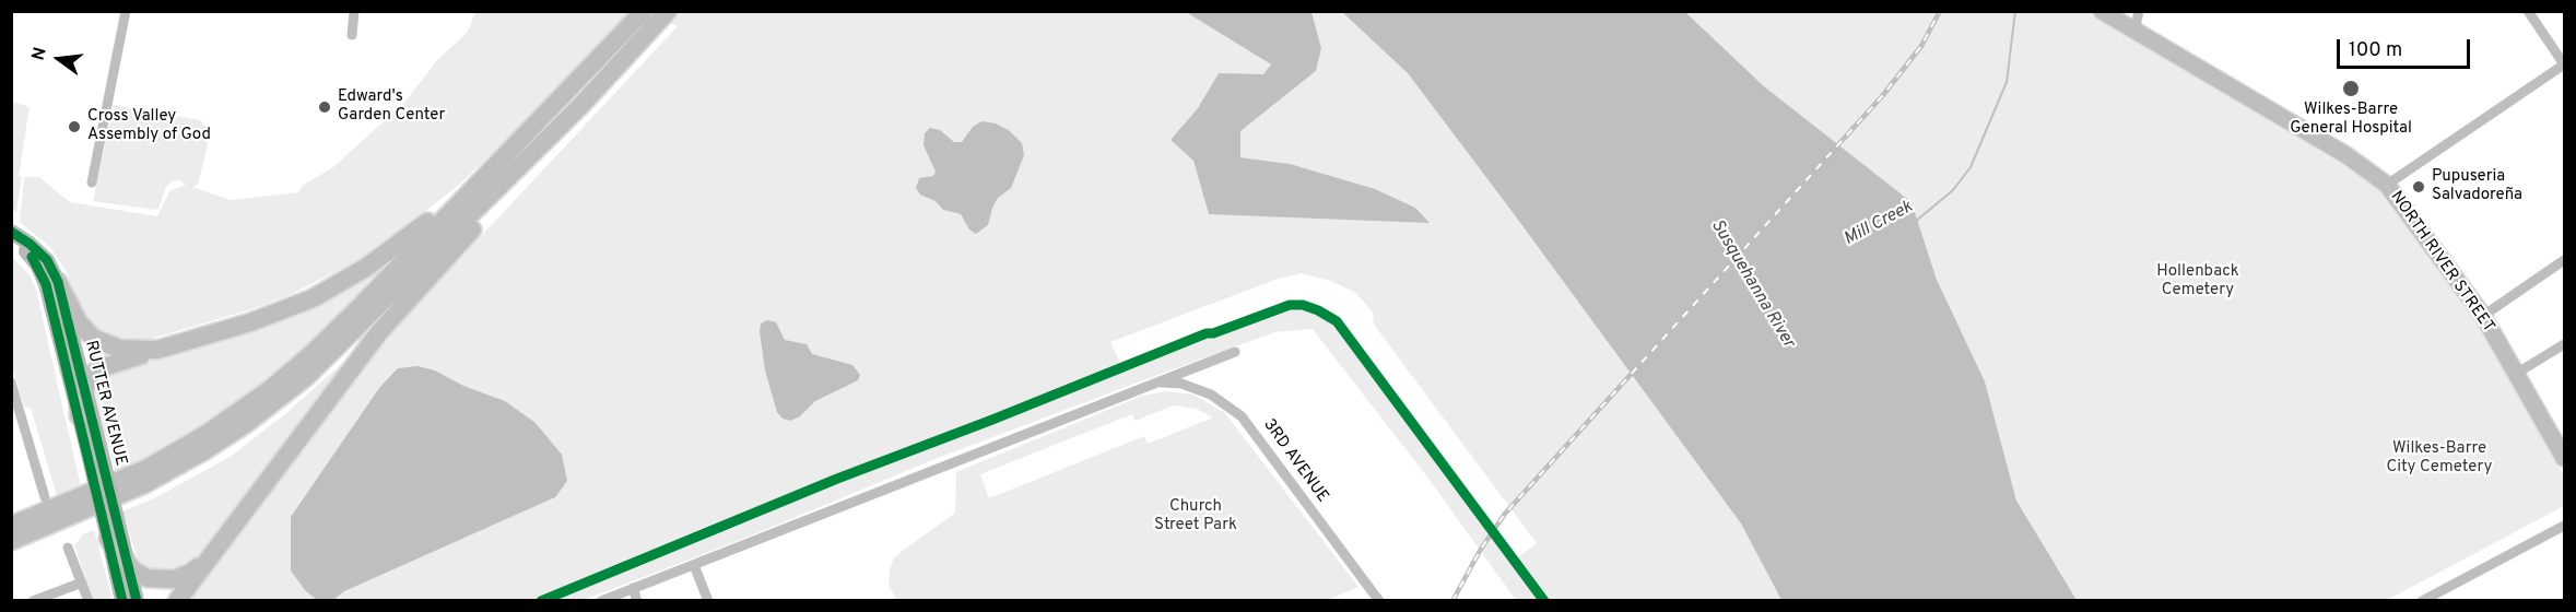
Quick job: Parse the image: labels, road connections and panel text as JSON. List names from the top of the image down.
{
  "streets": {
    "main road": ["NORTH RIVER STREET", "RUTTER AVENUE"],
    "street": ["3RD AVENUE"]
  },
  "water": ["Mill Creek", "Susquehanna River"],
  "parks": ["Hollenback Cemetery", "Wilkes-Barre City Cemetery", "Church Street Park"],
  "places": [
    "Wilkes-Barre General Hospital",
    "Edward's Garden Center",
    "Cross Valley Assembly of God",
    "Pupuseria Salvadoreña"
  ],
  "scale_bar": "100 m",
  "north": "left"
}
